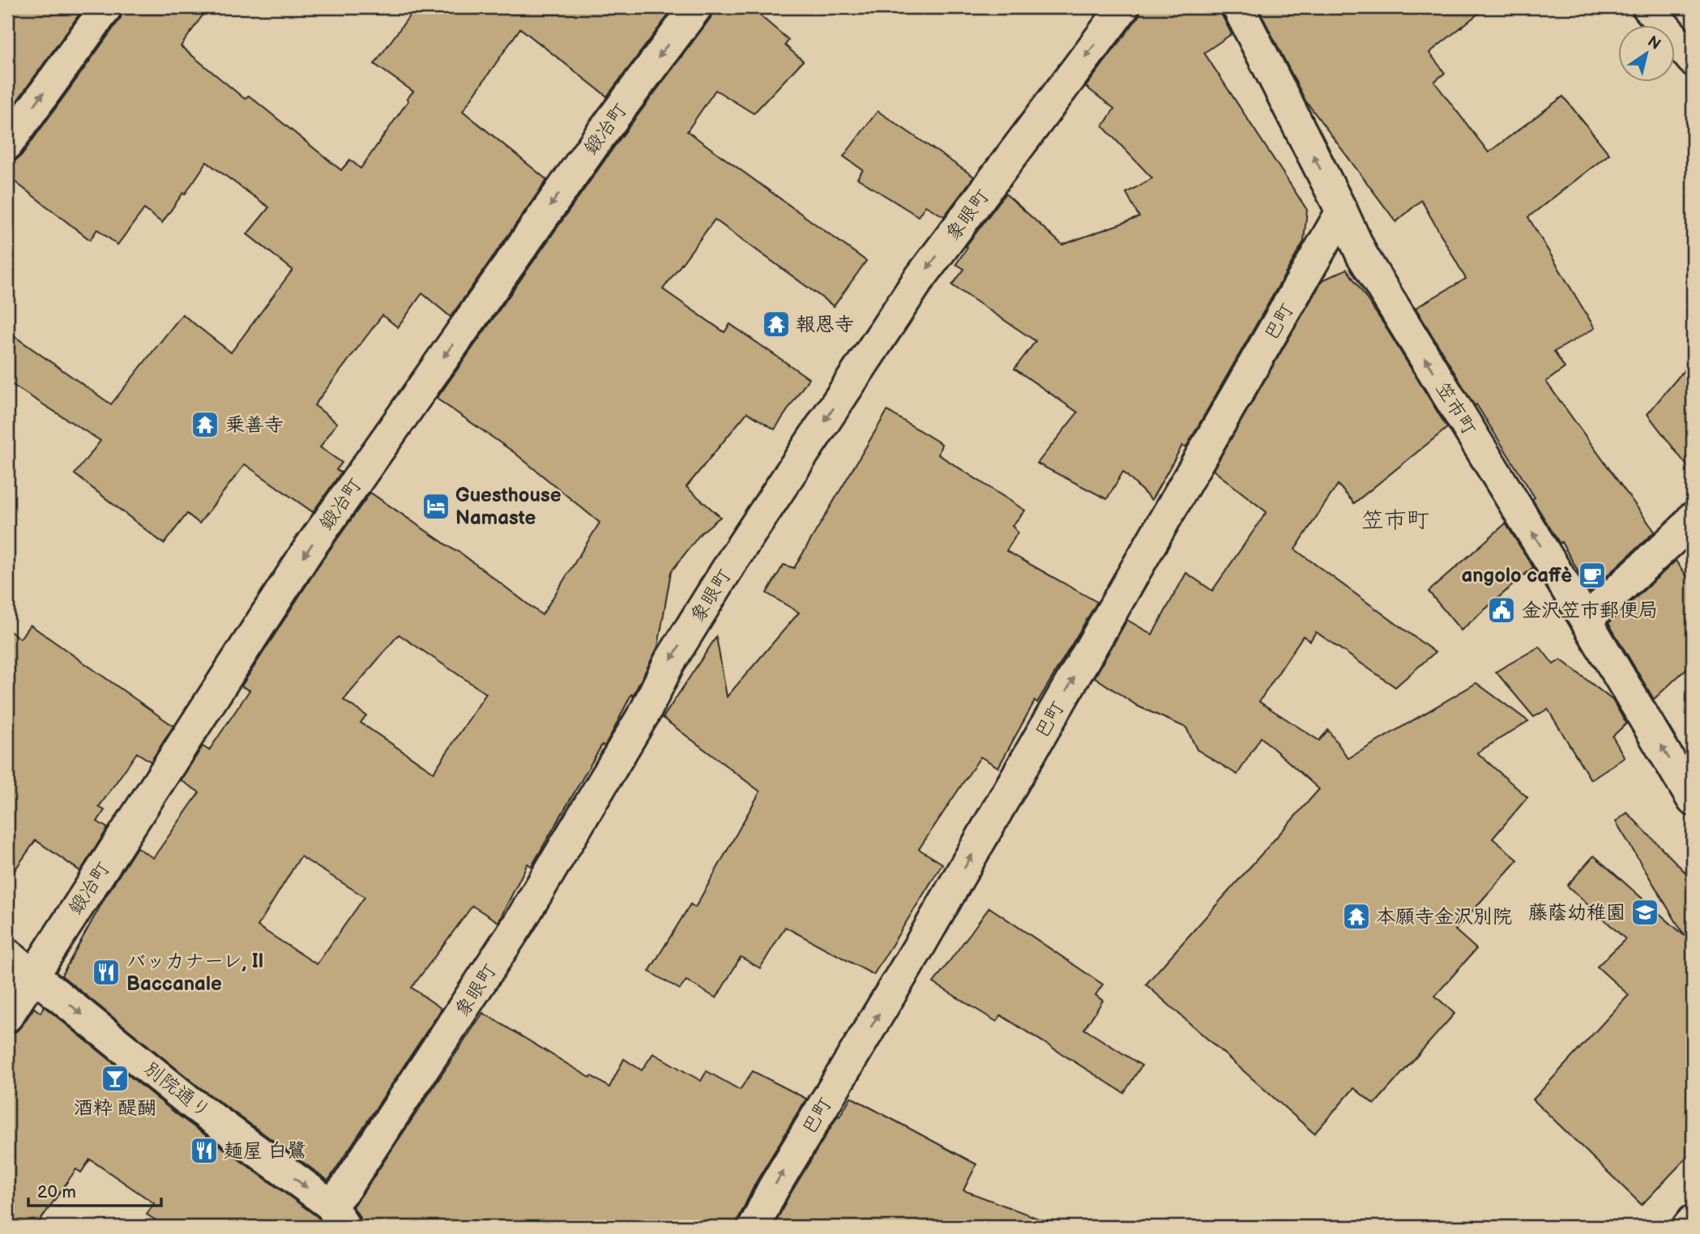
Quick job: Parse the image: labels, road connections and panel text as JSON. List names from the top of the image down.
{
  "streets": {
    "street": [
      "鍛冶町",
      "象眼町",
      "巴町",
      "笠市町",
      "別院通り"
    ]
  },
  "crossings": [
    ["鍛冶町", "別院通り"],
    ["象眼町", "別院通り"],
    ["巴町", "笠市町"]
  ],
  "one_way": [
    "鍛冶町",
    "象眼町",
    "巴町",
    "笠市町",
    "別院通り"
  ],
  "districts": ["笠市町"],
  "places": {
    "temple": ["報恩寺", "乗善寺", "本願寺金沢別院"],
    "hotel": ["Guesthouse Namaste"],
    "cafe": ["angolo caffè"],
    "public building": ["金沢笠市郵便局"],
    "school or university": ["藤蔭幼稚園"],
    "restaurant": ["バッカナーレ, Il Baccanale", "麺屋 白鷺"],
    "bar": ["酒粋 醍醐"]
  },
  "scale_bar": "20 m",
  "north": "top right"
}
